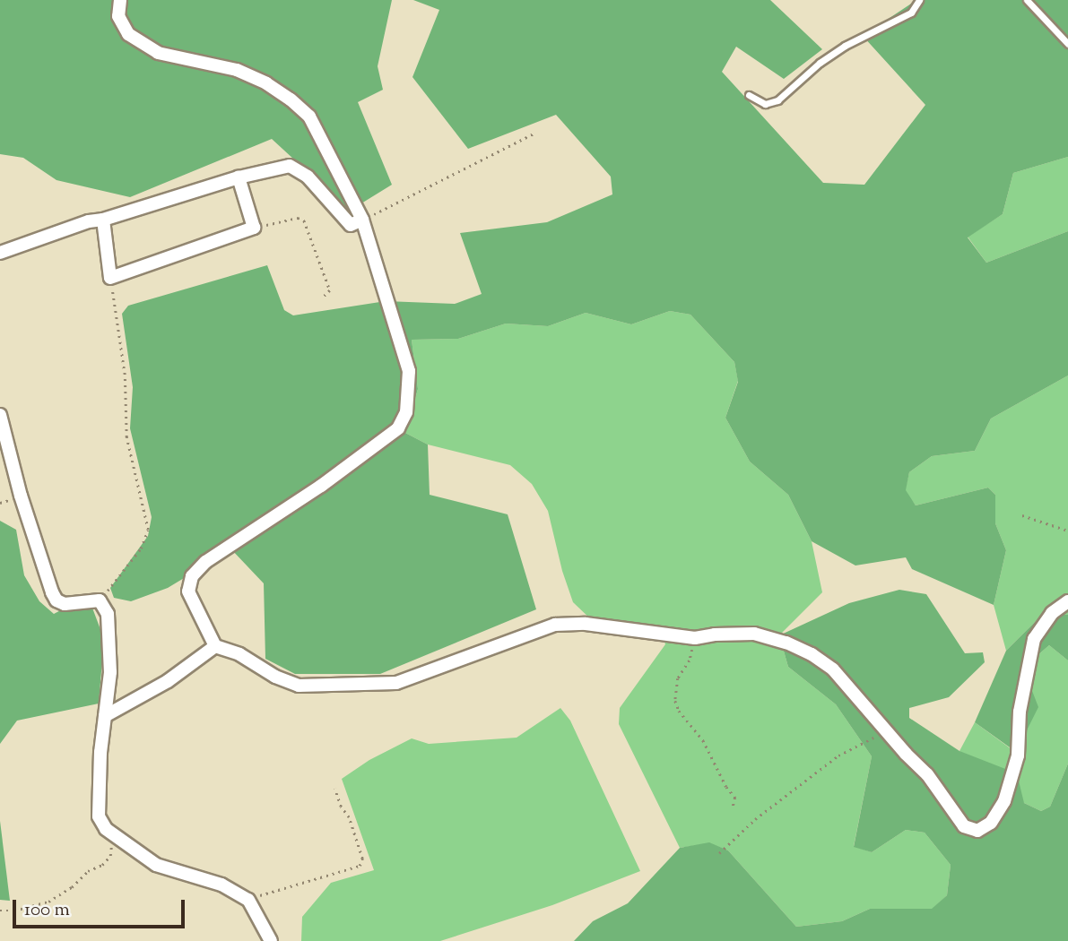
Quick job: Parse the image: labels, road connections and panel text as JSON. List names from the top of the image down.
{
  "scale_bar": "100 m"
}
